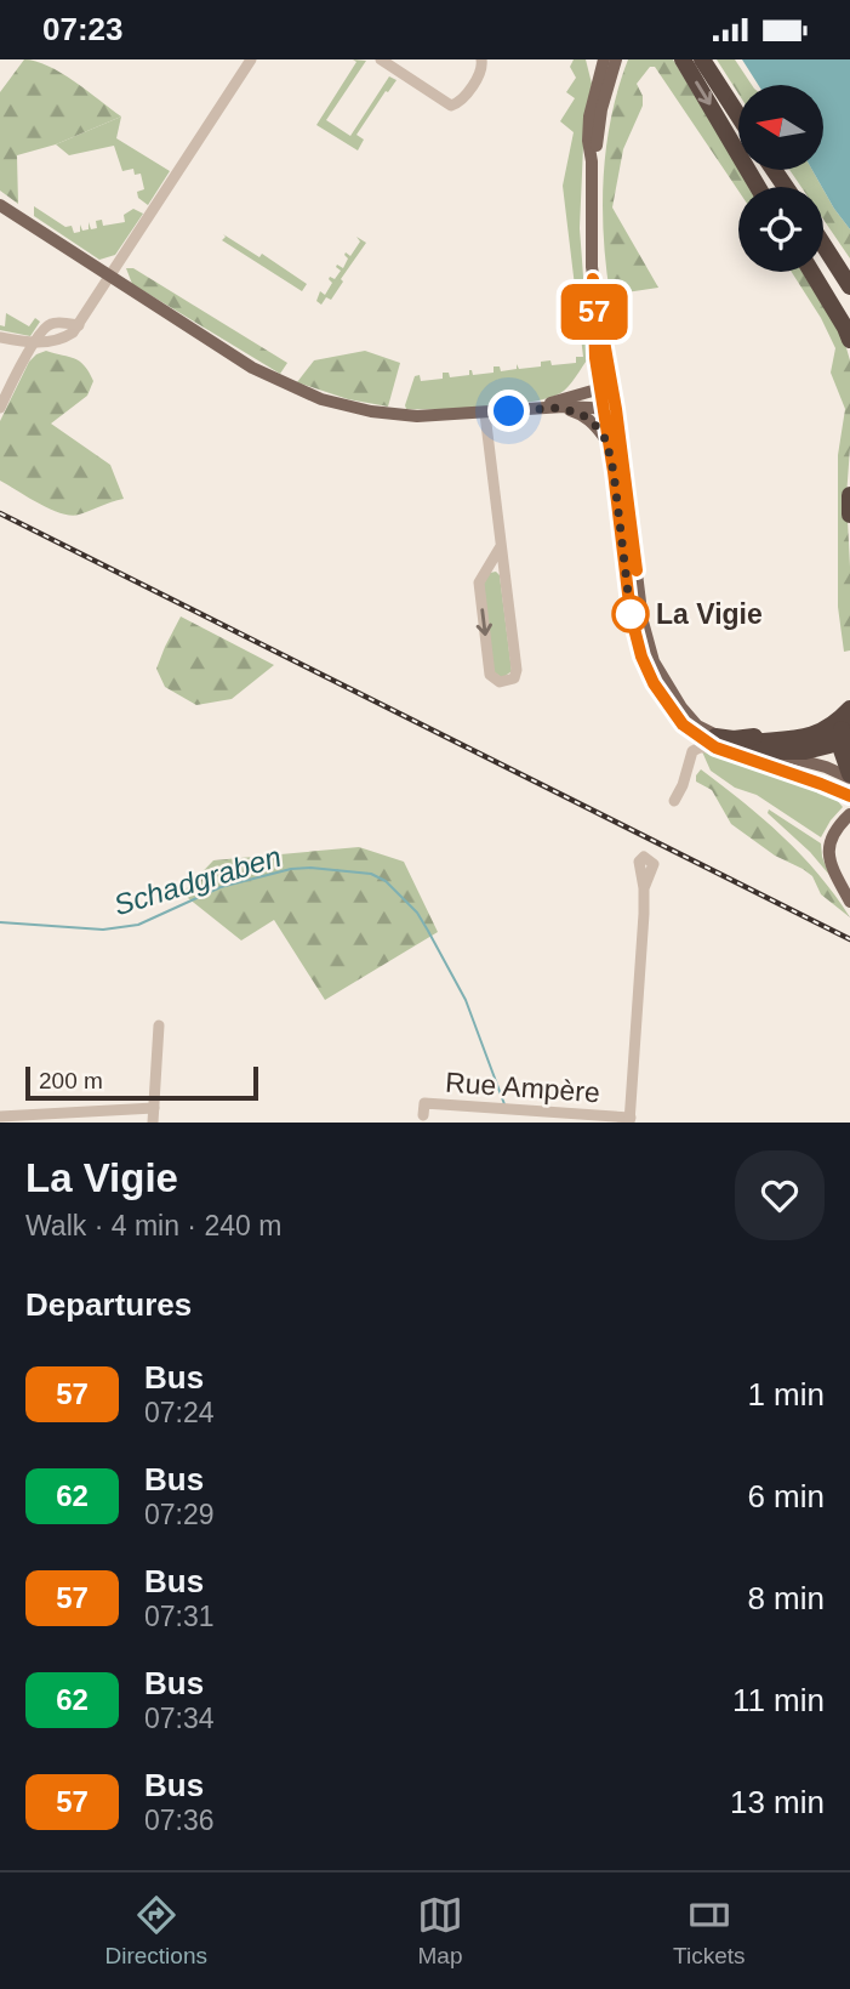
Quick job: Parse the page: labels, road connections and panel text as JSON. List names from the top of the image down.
{
  "streets": {
    "street": ["Rue Ampère"]
  },
  "water": ["Schadgraben"],
  "places": ["La Vigie"],
  "lines": ["bus line 57"],
  "scale_bar": "200 m",
  "north": "left",
  "page": {
    "status": "07:23",
    "on_map": "57",
    "scale": "200 m",
    "heading": [
      ["La Vigie", "Walk · 4 min · 240 m"],
      "Departures"
    ],
    "list": [
      {
        "mark": "57",
        "name": "Bus",
        "note": "07:24",
        "value": "1 min"
      },
      {
        "mark": "62",
        "name": "Bus",
        "note": "07:29",
        "value": "6 min"
      },
      {
        "mark": "57",
        "name": "Bus",
        "note": "07:31",
        "value": "8 min"
      },
      {
        "mark": "62",
        "name": "Bus",
        "note": "07:34",
        "value": "11 min"
      },
      {
        "mark": "57",
        "name": "Bus",
        "note": "07:36",
        "value": "13 min"
      }
    ],
    "tabs": ["Directions", "Map", "Tickets"]
  }
}
